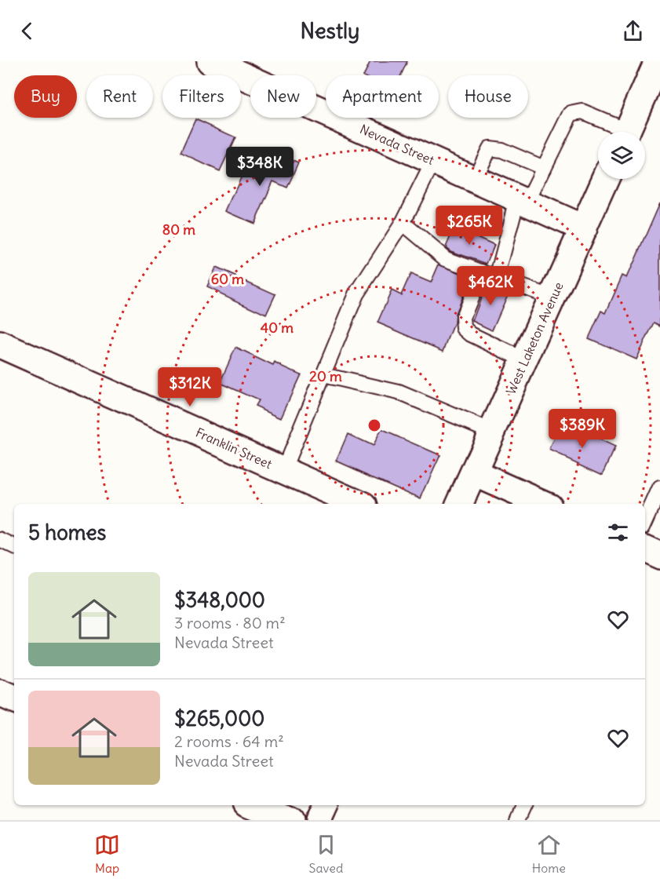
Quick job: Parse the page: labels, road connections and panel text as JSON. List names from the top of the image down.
{
  "streets": {
    "street": ["Nevada Street", "West Laketon Avenue", "Franklin Street"]
  },
  "crossings": [
    ["Nevada Street", "West Laketon Avenue"]
  ],
  "page": {
    "header": "Nestly",
    "chip": [
      "Buy",
      "Rent",
      "Filters",
      "New",
      "Apartment",
      "House"
    ],
    "price": [
      "$348K",
      "$265K",
      "$462K",
      "$312K",
      "$389K"
    ],
    "heading": "5 homes",
    "list": [
      {
        "name": "$348,000",
        "note": "3 rooms · 80 m² · Nevada Street"
      },
      {
        "name": "$265,000",
        "note": "2 rooms · 64 m² · Nevada Street"
      }
    ],
    "tabs": ["Map", "Saved", "Home"]
  },
  "rings": [
    "80 m",
    "60 m",
    "40 m",
    "20 m"
  ]
}
